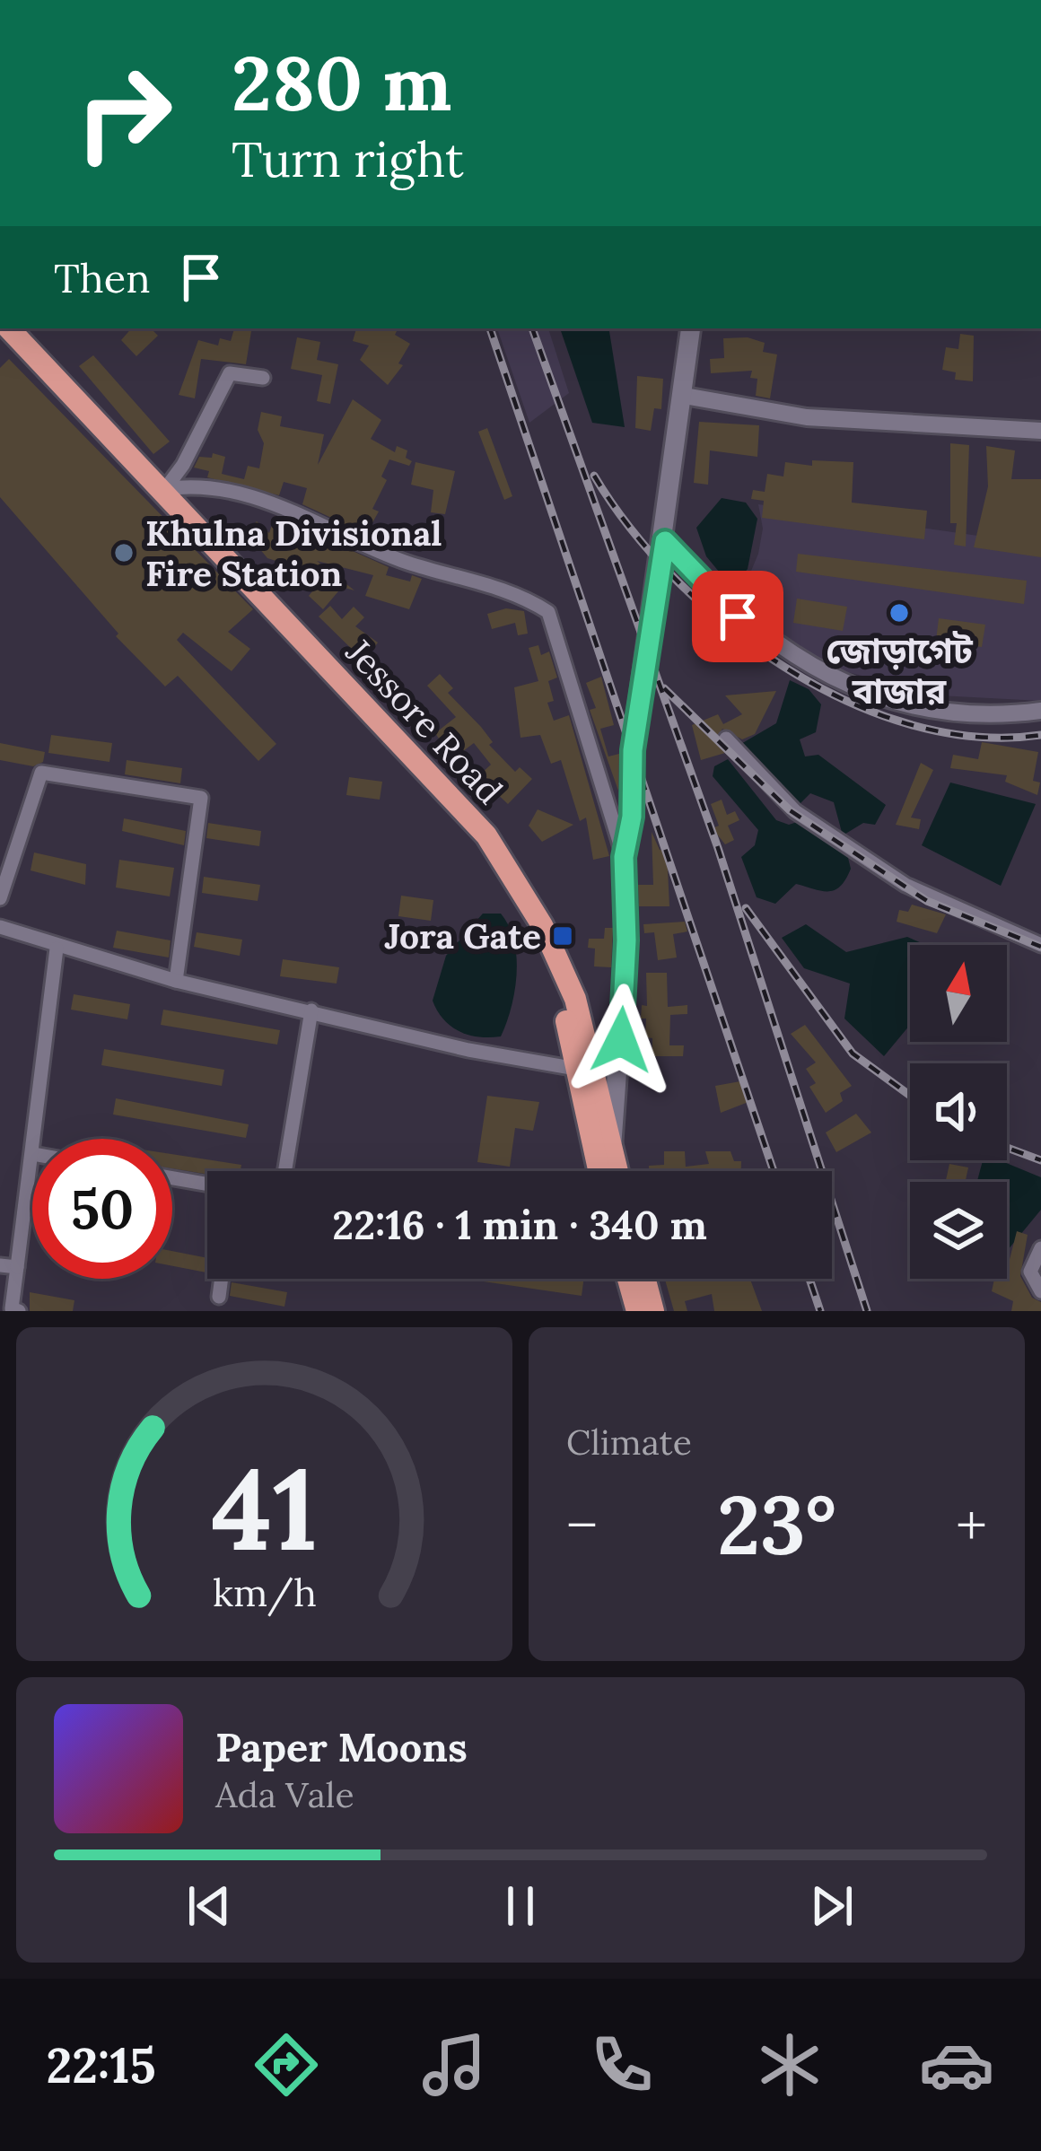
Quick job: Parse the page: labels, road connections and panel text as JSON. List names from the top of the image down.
{
  "streets": {
    "highway": ["Jessore Road"]
  },
  "places": {
    "other": ["Khulna Divisional Fire Station", "জোড়াগেট বাজার"],
    "transit": ["Jora Gate"]
  },
  "north": "top",
  "page": {
    "turn": ["280 m", "Turn right"],
    "then": "Then",
    "limit": "50",
    "trip": "22:16 · 1 min · 340 m",
    "tile": "Climate",
    "heat": ["−", "23°", "+"],
    "song": ["Paper Moons", "Ada Vale"],
    "tabs": "22:15",
    "gauge": ["41", "km/h"]
  }
}
